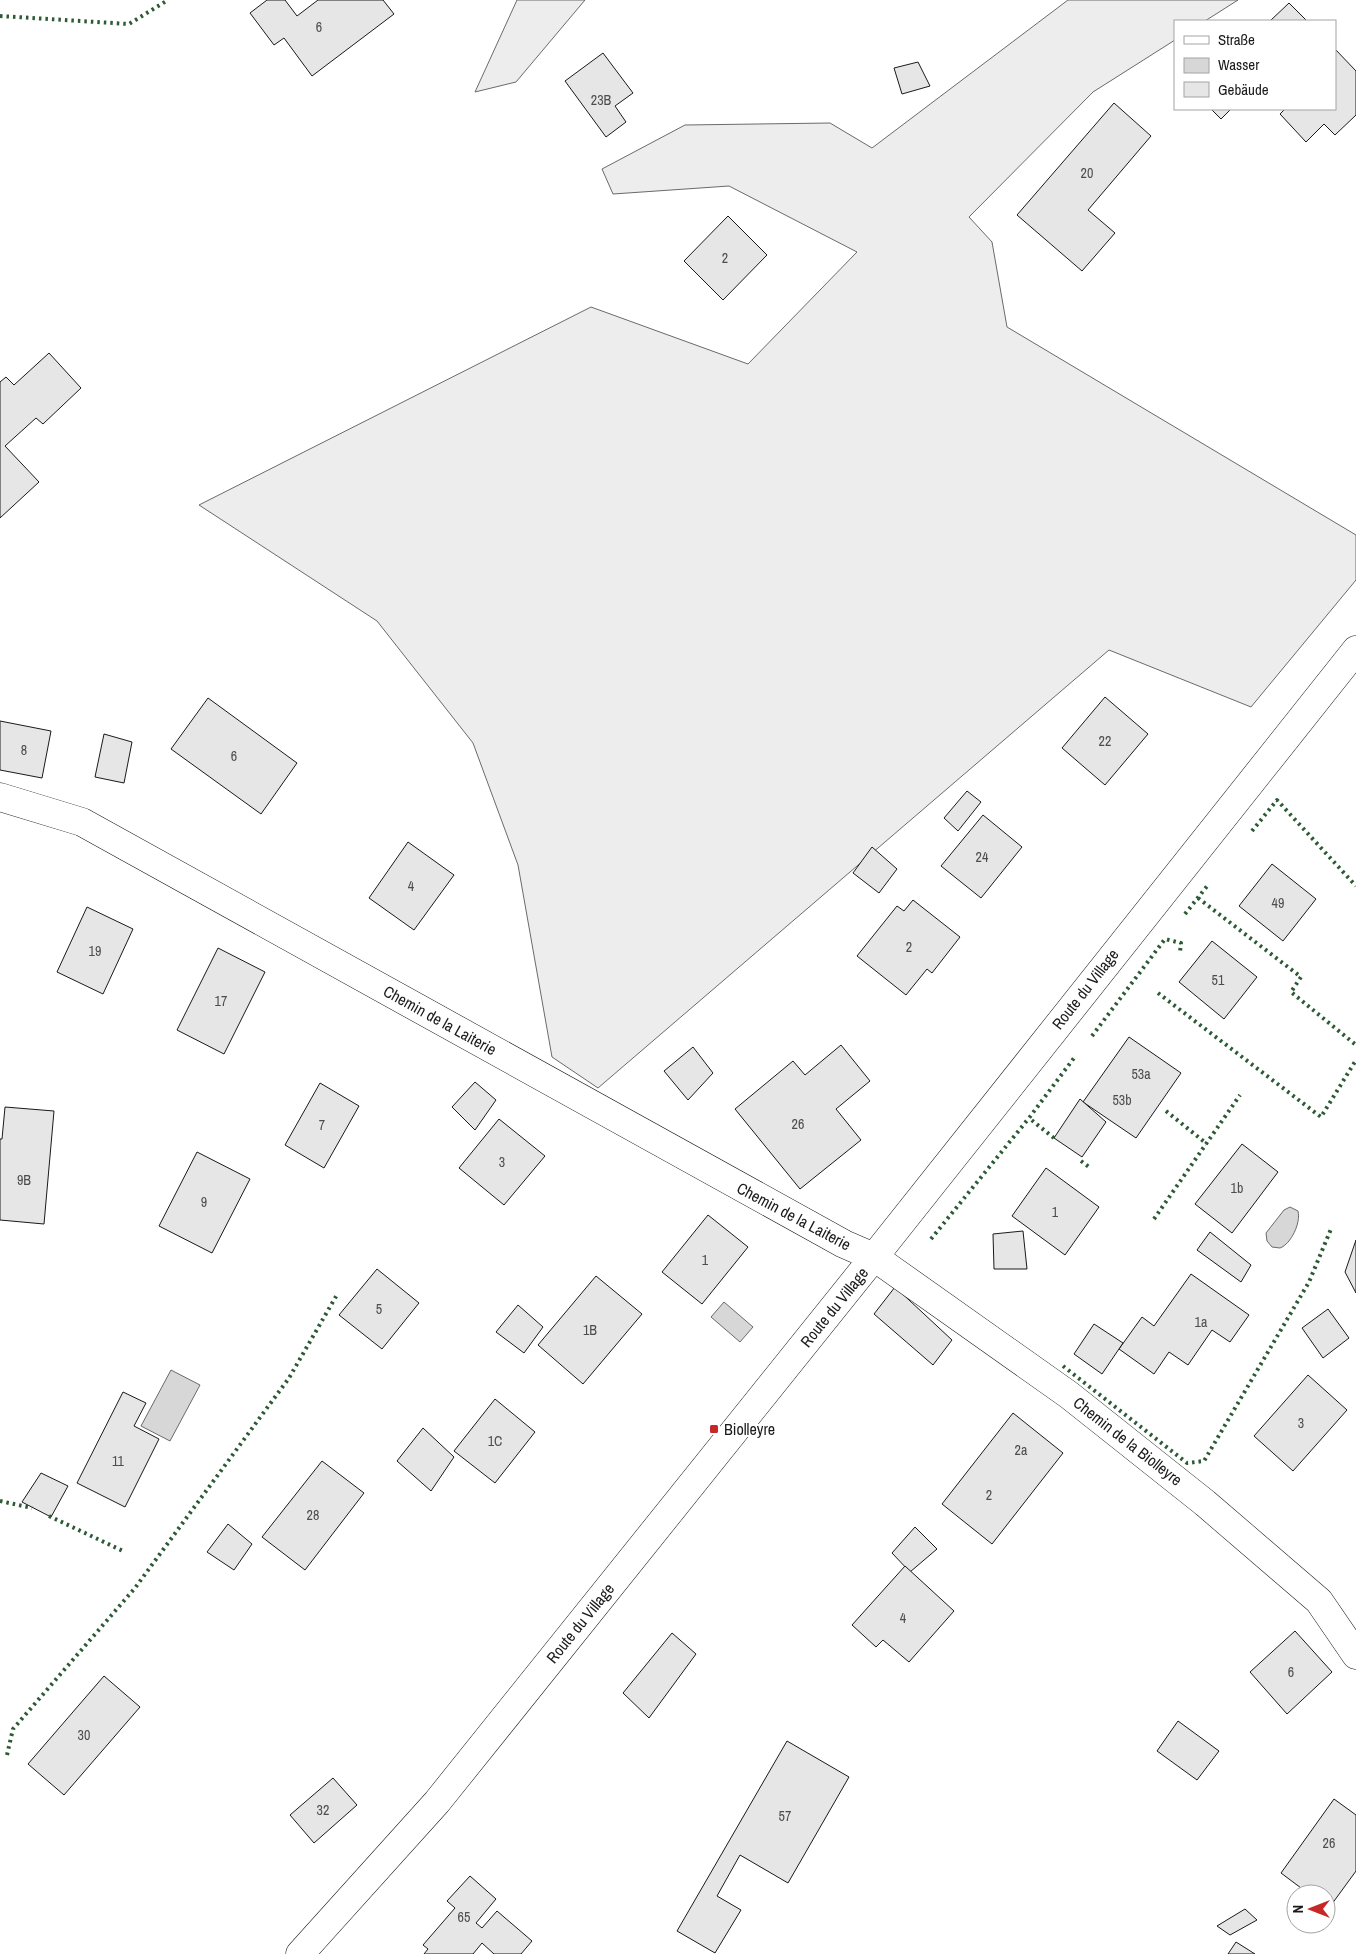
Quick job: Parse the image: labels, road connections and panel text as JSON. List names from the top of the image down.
{
  "streets": {
    "street": ["Route du Village", "Chemin de la Laiterie", "Chemin de la Biolleyre"]
  },
  "crossings": [
    ["Route du Village", "Chemin de la Laiterie"],
    ["Route du Village", "Chemin de la Biolleyre"],
    ["Chemin de la Laiterie", "Chemin de la Biolleyre"]
  ],
  "places": {
    "transit": ["Biolleyre"]
  },
  "house_numbers": [
    "6",
    "23B",
    "20",
    "2",
    "22",
    "8",
    "6",
    "24",
    "4",
    "49",
    "2",
    "19",
    "51",
    "17",
    "53a",
    "53b",
    "26",
    "7",
    "3",
    "9B",
    "1b",
    "9",
    "1",
    "1",
    "5",
    "1a",
    "1B",
    "3",
    "1C",
    "2a",
    "11",
    "2",
    "28",
    "4",
    "6",
    "30",
    "32",
    "57",
    "26",
    "65"
  ],
  "legend": ["Straße", "Wasser", "Gebäude"],
  "north": "left"
}
